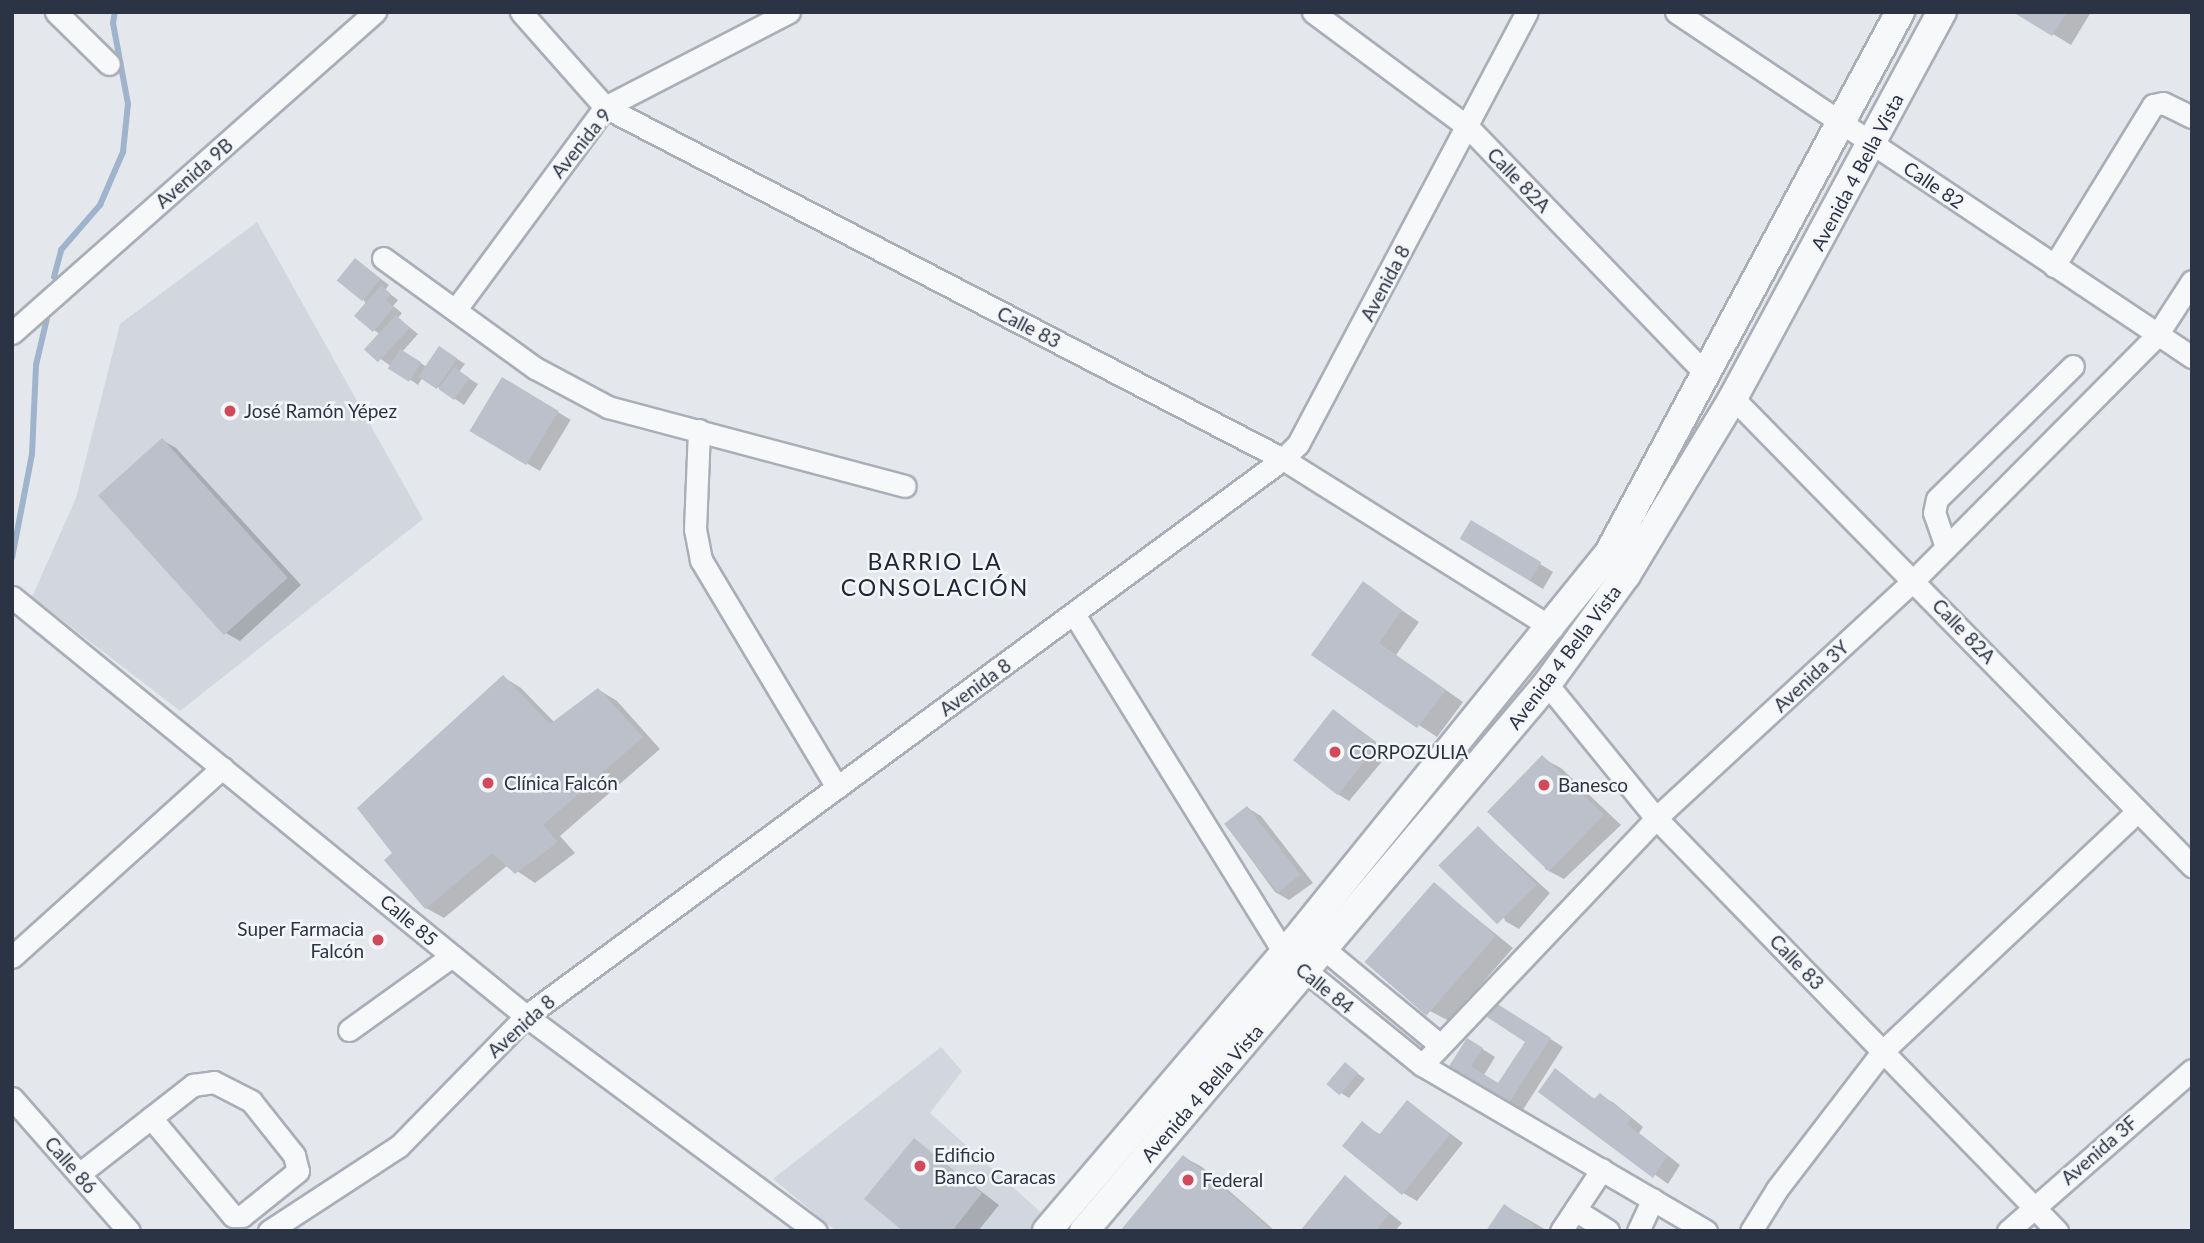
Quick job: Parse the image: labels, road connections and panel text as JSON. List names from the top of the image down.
{
  "streets": {
    "street": [
      "Avenida 9",
      "Avenida 4 Bella Vista",
      "Avenida 9B",
      "Calle 82A",
      "Calle 82",
      "Avenida 8",
      "Calle 83",
      "Avenida 3Y",
      "Calle 85",
      "Calle 84",
      "Avenida 3F",
      "Calle 86"
    ]
  },
  "crossings": [
    ["Avenida 9", "Calle 83"],
    ["Avenida 4 Bella Vista", "Calle 82A"],
    ["Avenida 4 Bella Vista", "Calle 82"],
    ["Avenida 4 Bella Vista", "Calle 83"],
    ["Avenida 4 Bella Vista", "Calle 84"],
    ["Calle 82A", "Avenida 8"],
    ["Calle 82A", "Avenida 3Y"],
    ["Calle 82", "Avenida 3Y"],
    ["Avenida 8", "Calle 83"],
    ["Avenida 8", "Calle 85"],
    ["Avenida 8", "Calle 84"],
    ["Calle 83", "Avenida 3Y"],
    ["Calle 83", "Avenida 3F"],
    ["Avenida 3Y", "Calle 84"]
  ],
  "districts": ["BARRIO LA CONSOLACIÓN"],
  "places": [
    "José Ramón Yépez",
    "CORPOZULIA",
    "Clínica Falcón",
    "Banesco",
    "Super Farmacia Falcón",
    "Edificio Banco Caracas",
    "Federal"
  ]
}
